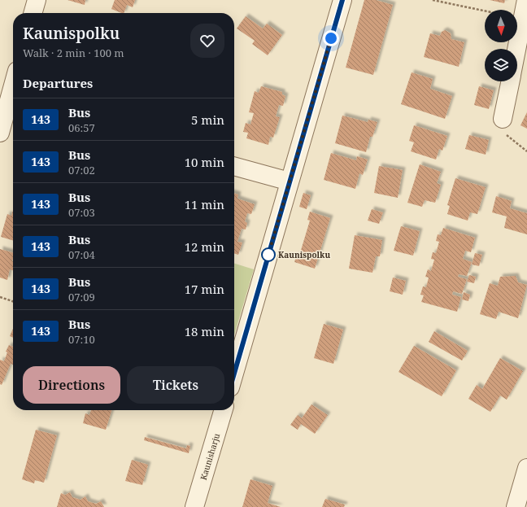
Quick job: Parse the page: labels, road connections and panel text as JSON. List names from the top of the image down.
{
  "streets": {
    "street": ["Kaunisharju"]
  },
  "places": ["Kaunispolku"],
  "lines": ["bus line 143"],
  "north": "bottom",
  "page": {
    "heading": [
      ["Kaunispolku", "Walk · 2 min · 100 m"],
      "Departures"
    ],
    "list": [
      {
        "mark": "143",
        "name": "Bus",
        "note": "06:57",
        "value": "5 min"
      },
      {
        "mark": "143",
        "name": "Bus",
        "note": "07:02",
        "value": "10 min"
      },
      {
        "mark": "143",
        "name": "Bus",
        "note": "07:03",
        "value": "11 min"
      },
      {
        "mark": "143",
        "name": "Bus",
        "note": "07:04",
        "value": "12 min"
      },
      {
        "mark": "143",
        "name": "Bus",
        "note": "07:09",
        "value": "17 min"
      },
      {
        "mark": "143",
        "name": "Bus",
        "note": "07:10",
        "value": "18 min"
      }
    ],
    "buttons": ["Directions", "Tickets"]
  }
}
